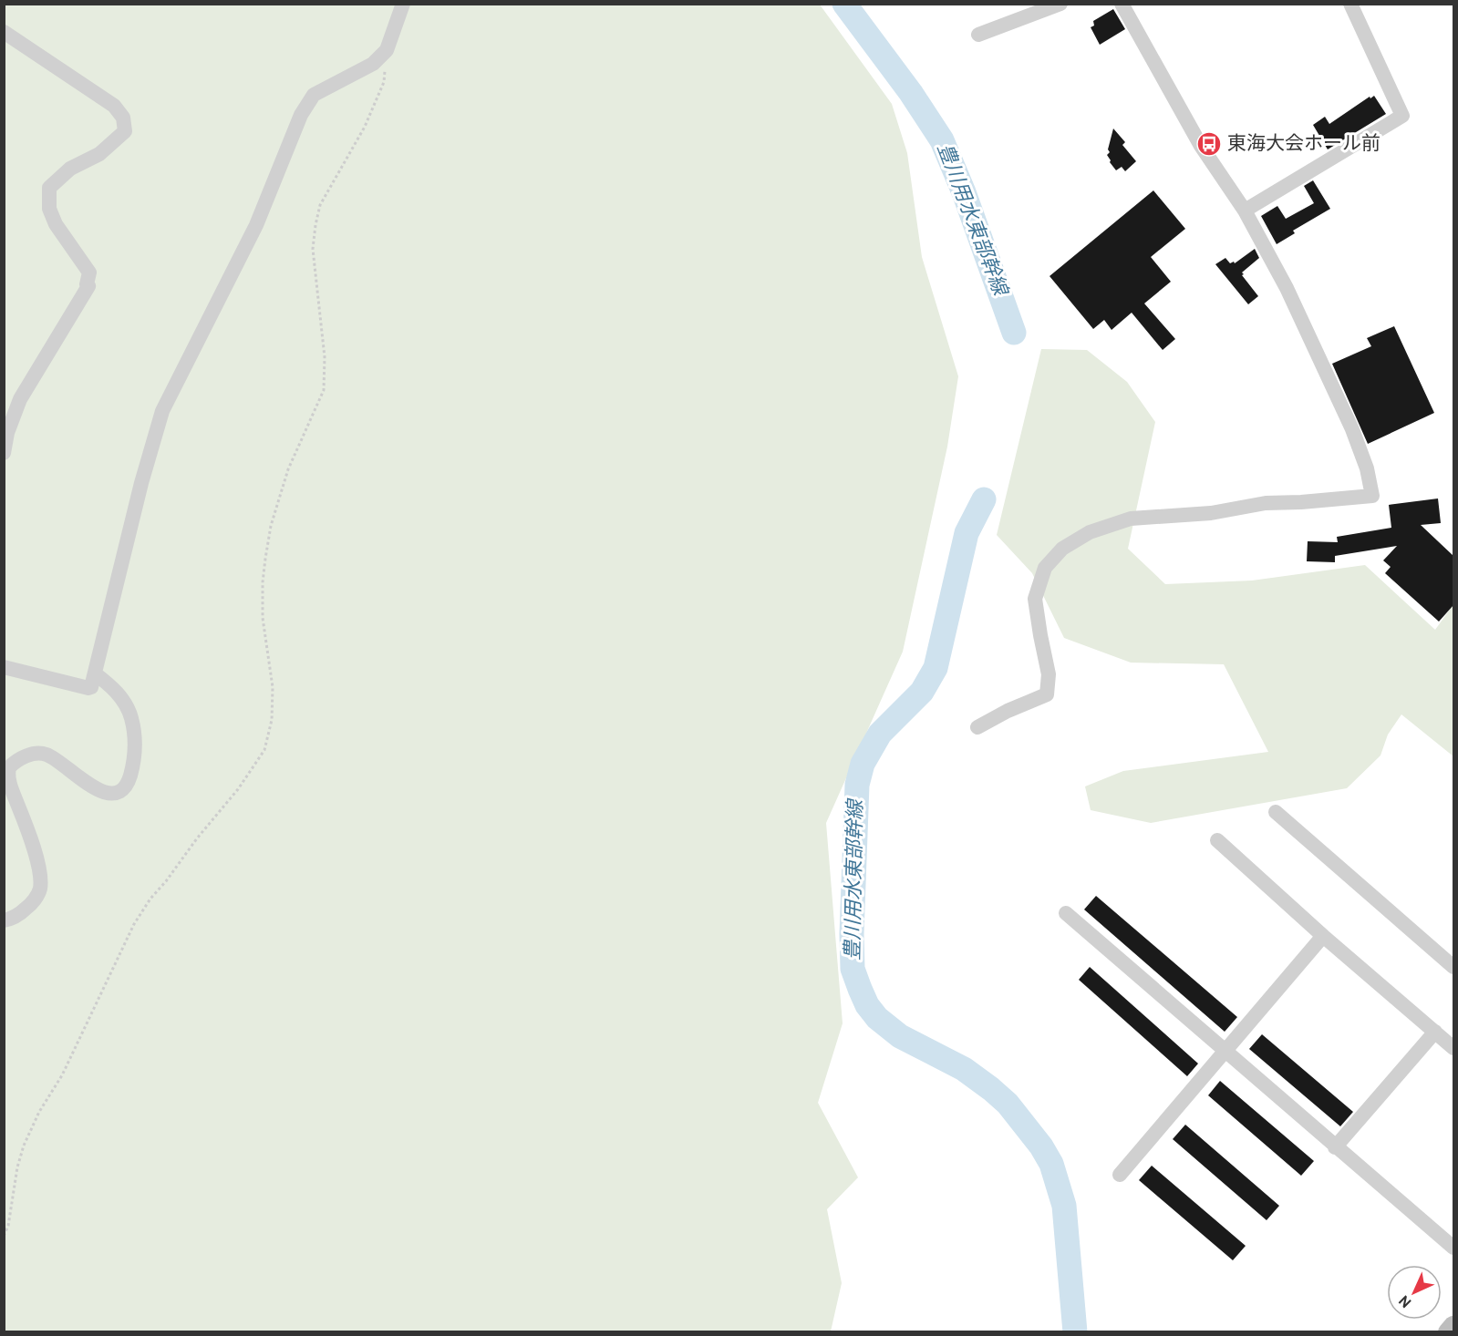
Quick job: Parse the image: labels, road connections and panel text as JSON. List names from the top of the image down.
{
  "water": ["豊川用水東部幹線"],
  "places": {
    "bus stop": ["東海大会ホール前"]
  },
  "north": "bottom left"
}
